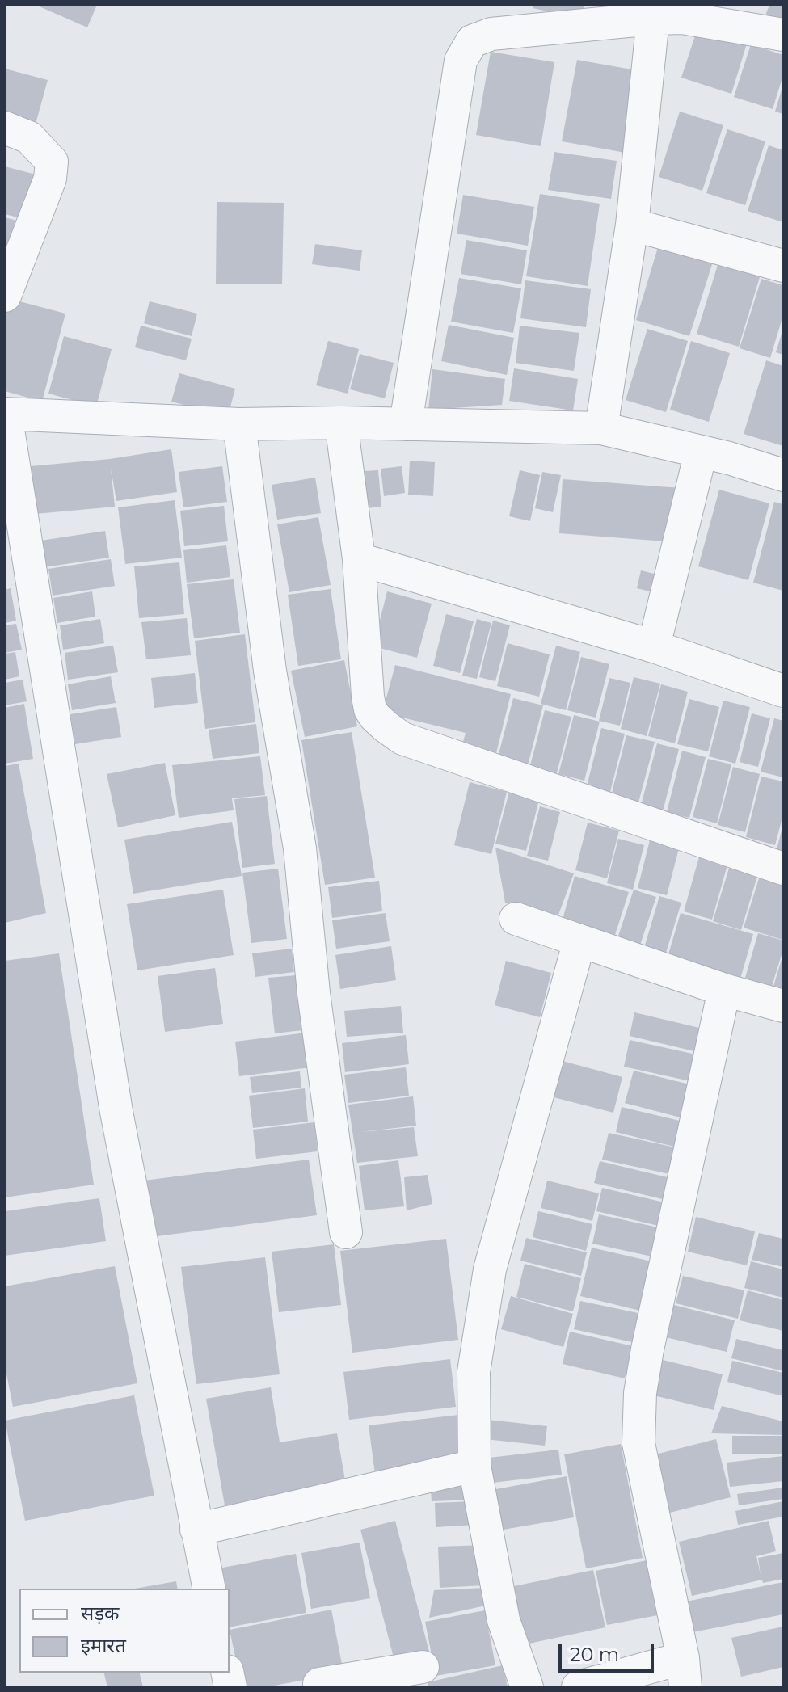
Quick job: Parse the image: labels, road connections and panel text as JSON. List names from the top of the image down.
{
  "legend": ["सड़क", "इमारत"],
  "scale_bar": "20 m"
}
